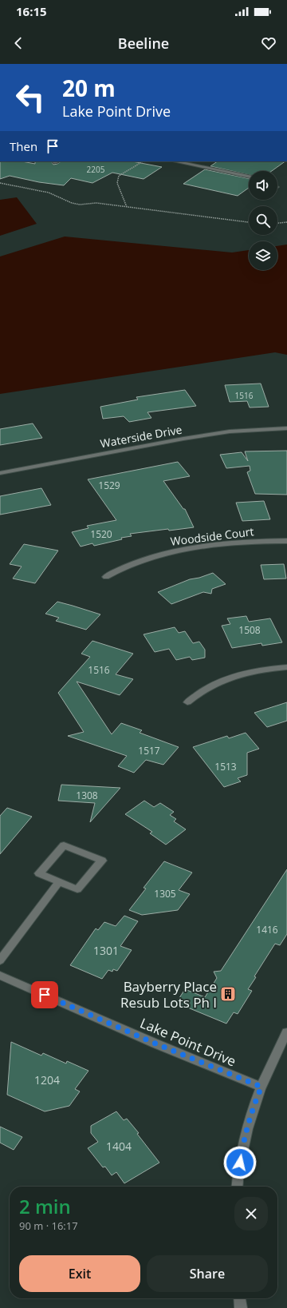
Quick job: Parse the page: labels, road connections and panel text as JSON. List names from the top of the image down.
{
  "streets": {
    "street": ["Waterside Drive", "Woodside Court", "Lake Point Drive"]
  },
  "places": {
    "building": ["Bayberry Place Resub Lots Ph I"]
  },
  "house_numbers": [
    "2205",
    "1516",
    "1529",
    "1520",
    "1508",
    "1516",
    "1517",
    "1513",
    "1308",
    "1305",
    "1416",
    "1301",
    "1204",
    "1404"
  ],
  "page": {
    "status": "16:15",
    "header": "Beeline",
    "turn": ["20 m", "Lake Point Drive"],
    "then": "Then",
    "heading": ["2 min", "90 m · 16:17"],
    "buttons": ["Exit", "Share"]
  }
}
